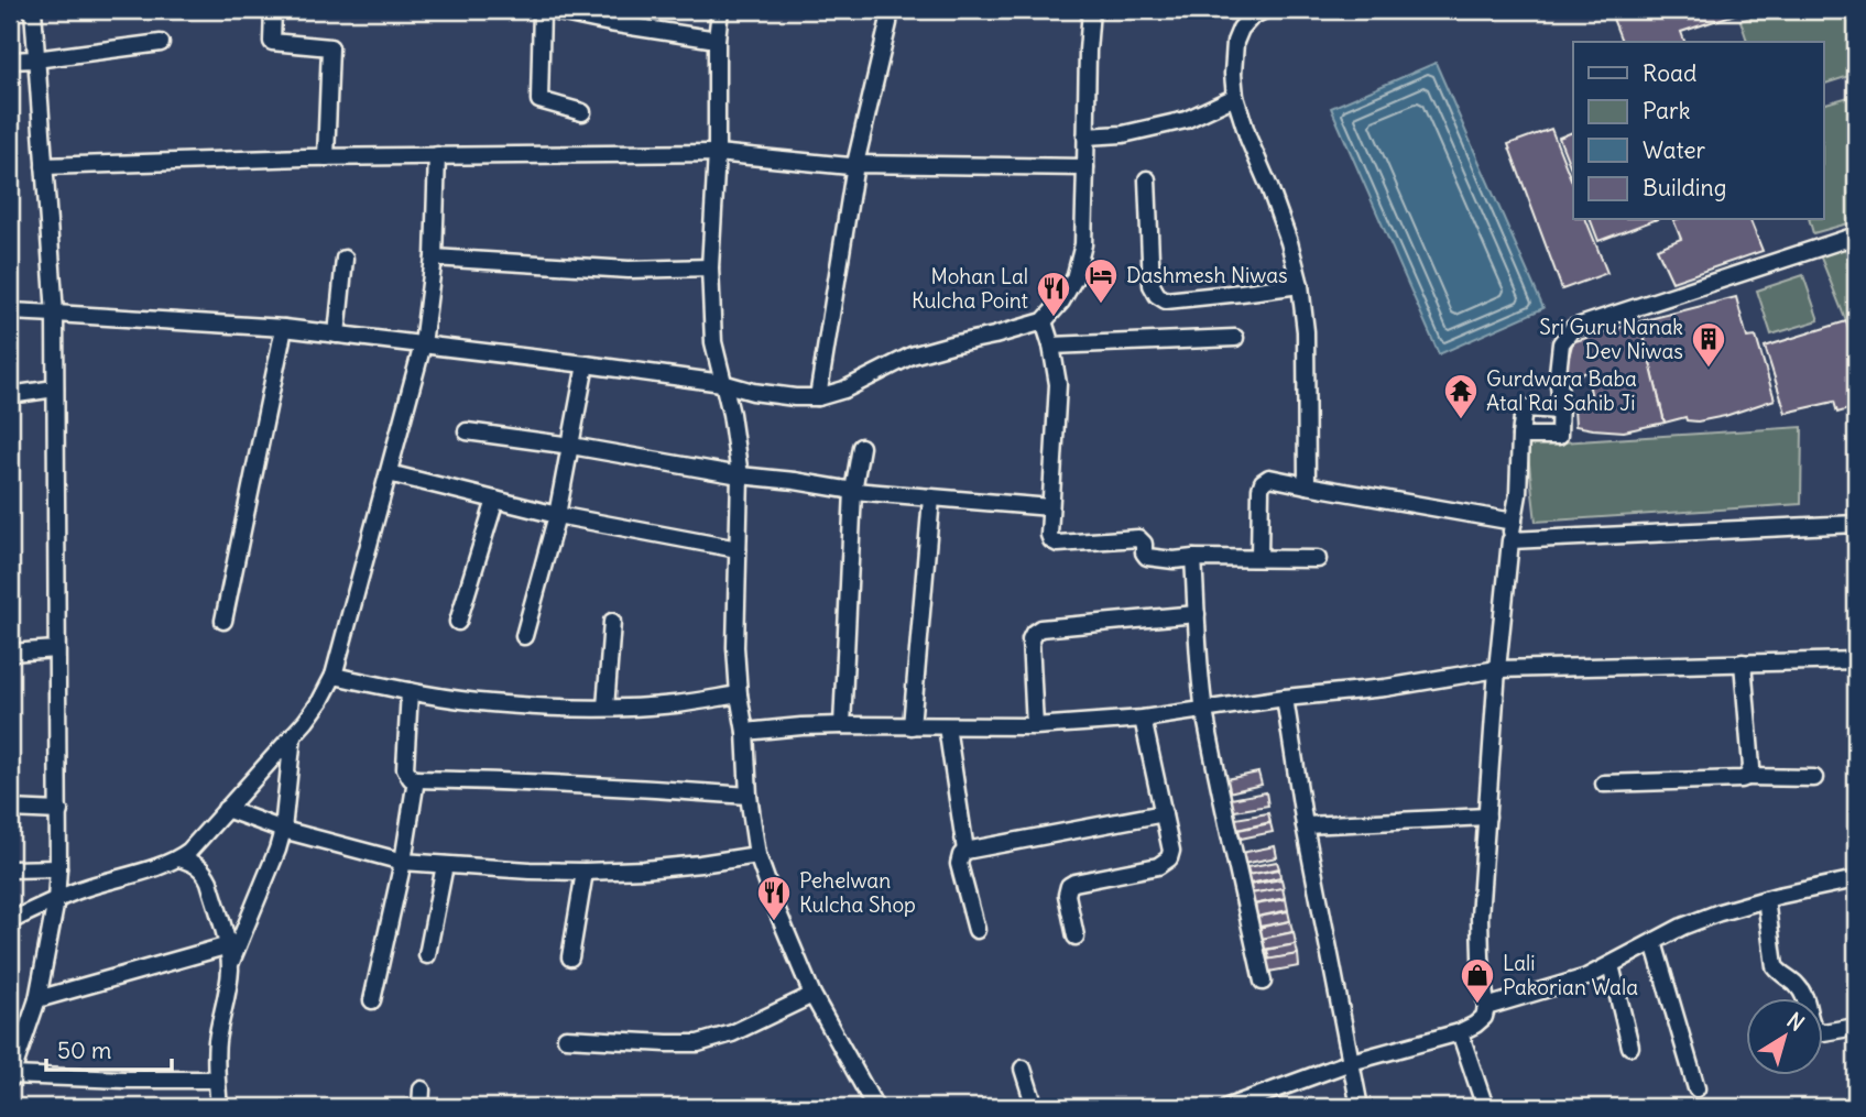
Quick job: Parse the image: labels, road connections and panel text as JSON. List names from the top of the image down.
{
  "places": {
    "hotel": ["Dashmesh Niwas"],
    "restaurant": ["Mohan Lal Kulcha Point", "Pehelwan Kulcha Shop"],
    "building": ["Sri Guru Nanak Dev Niwas"],
    "temple": ["Gurdwara Baba Atal Rai Sahib Ji"],
    "shop": ["Lali Pakorian Wala"]
  },
  "legend": [
    "Road",
    "Park",
    "Water",
    "Building"
  ],
  "scale_bar": "50 m",
  "north": "top right"
}
